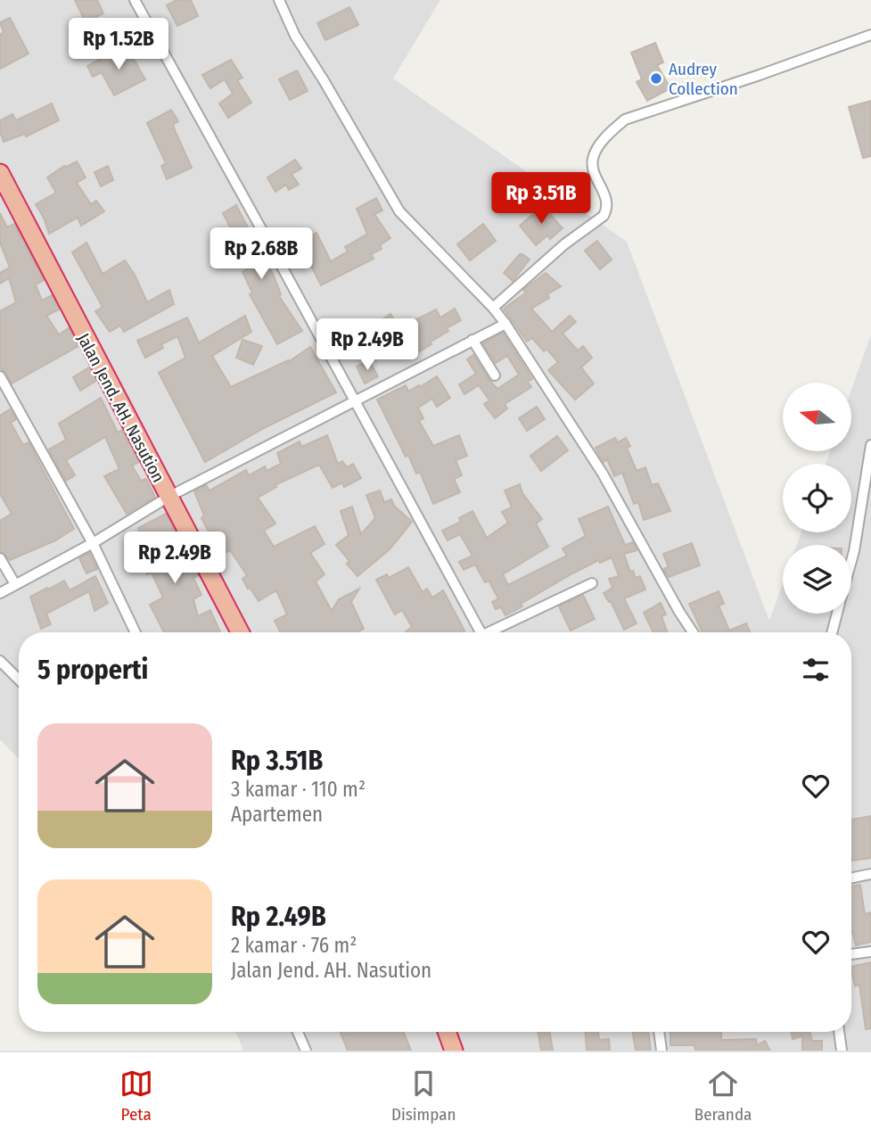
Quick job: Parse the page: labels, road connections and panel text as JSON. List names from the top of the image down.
{
  "streets": {
    "highway": ["Jalan Jend. AH. Nasution"]
  },
  "places": ["Audrey Collection"],
  "north": "left",
  "page": {
    "price": [
      "Rp 1.52B",
      "Rp 3.51B",
      "Rp 2.68B",
      "Rp 2.49B",
      "Rp 2.49B"
    ],
    "heading": "5 properti",
    "list": [
      {
        "name": "Rp 3.51B",
        "note": "3 kamar · 110 m² · Apartemen"
      },
      {
        "name": "Rp 2.49B",
        "note": "2 kamar · 76 m² · Jalan Jend. AH. Nasution"
      }
    ],
    "tabs": ["Peta", "Disimpan", "Beranda"]
  }
}
